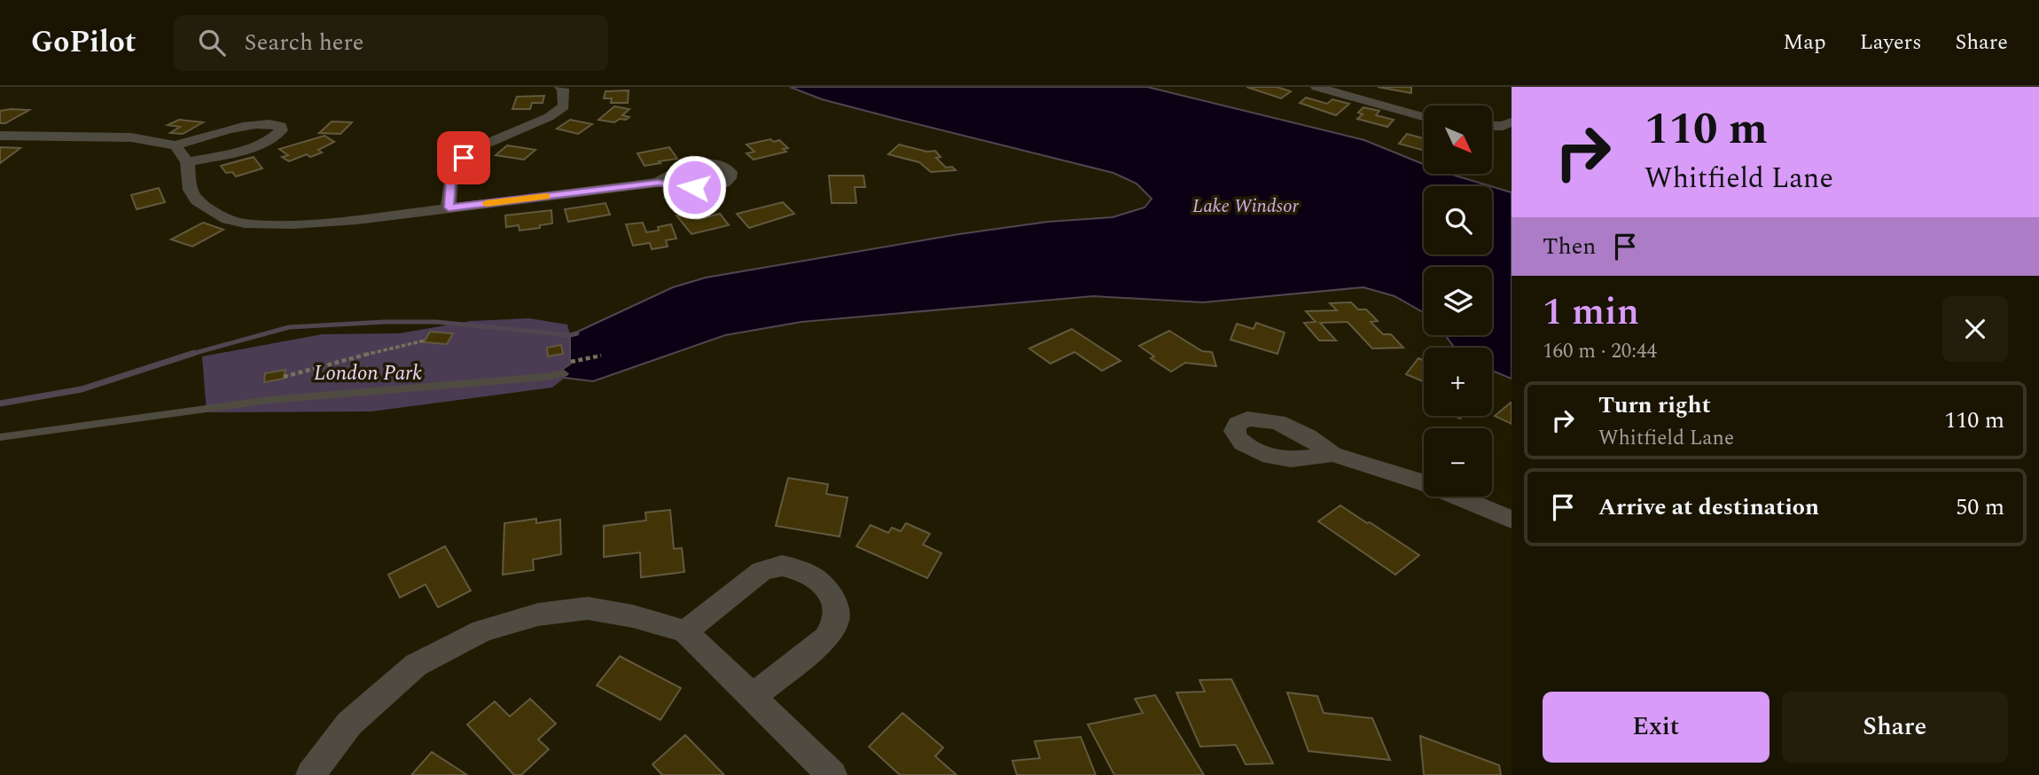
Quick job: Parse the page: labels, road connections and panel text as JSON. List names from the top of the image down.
{
  "water": ["Lake Windsor"],
  "parks": ["London Park"],
  "north": "bottom right",
  "page": {
    "header": "GoPilot",
    "search": "Search here",
    "nav": ["Map", "Layers", "Share"],
    "turn": ["110 m", "Whitfield Lane"],
    "map_buttons": ["+", "−"],
    "then": "Then",
    "heading": ["1 min", "160 m · 20:44"],
    "list": [
      {
        "name": "Turn right",
        "note": "Whitfield Lane",
        "value": "110 m"
      },
      {
        "name": "Arrive at destination",
        "value": "50 m"
      }
    ],
    "buttons": ["Exit", "Share"]
  }
}
